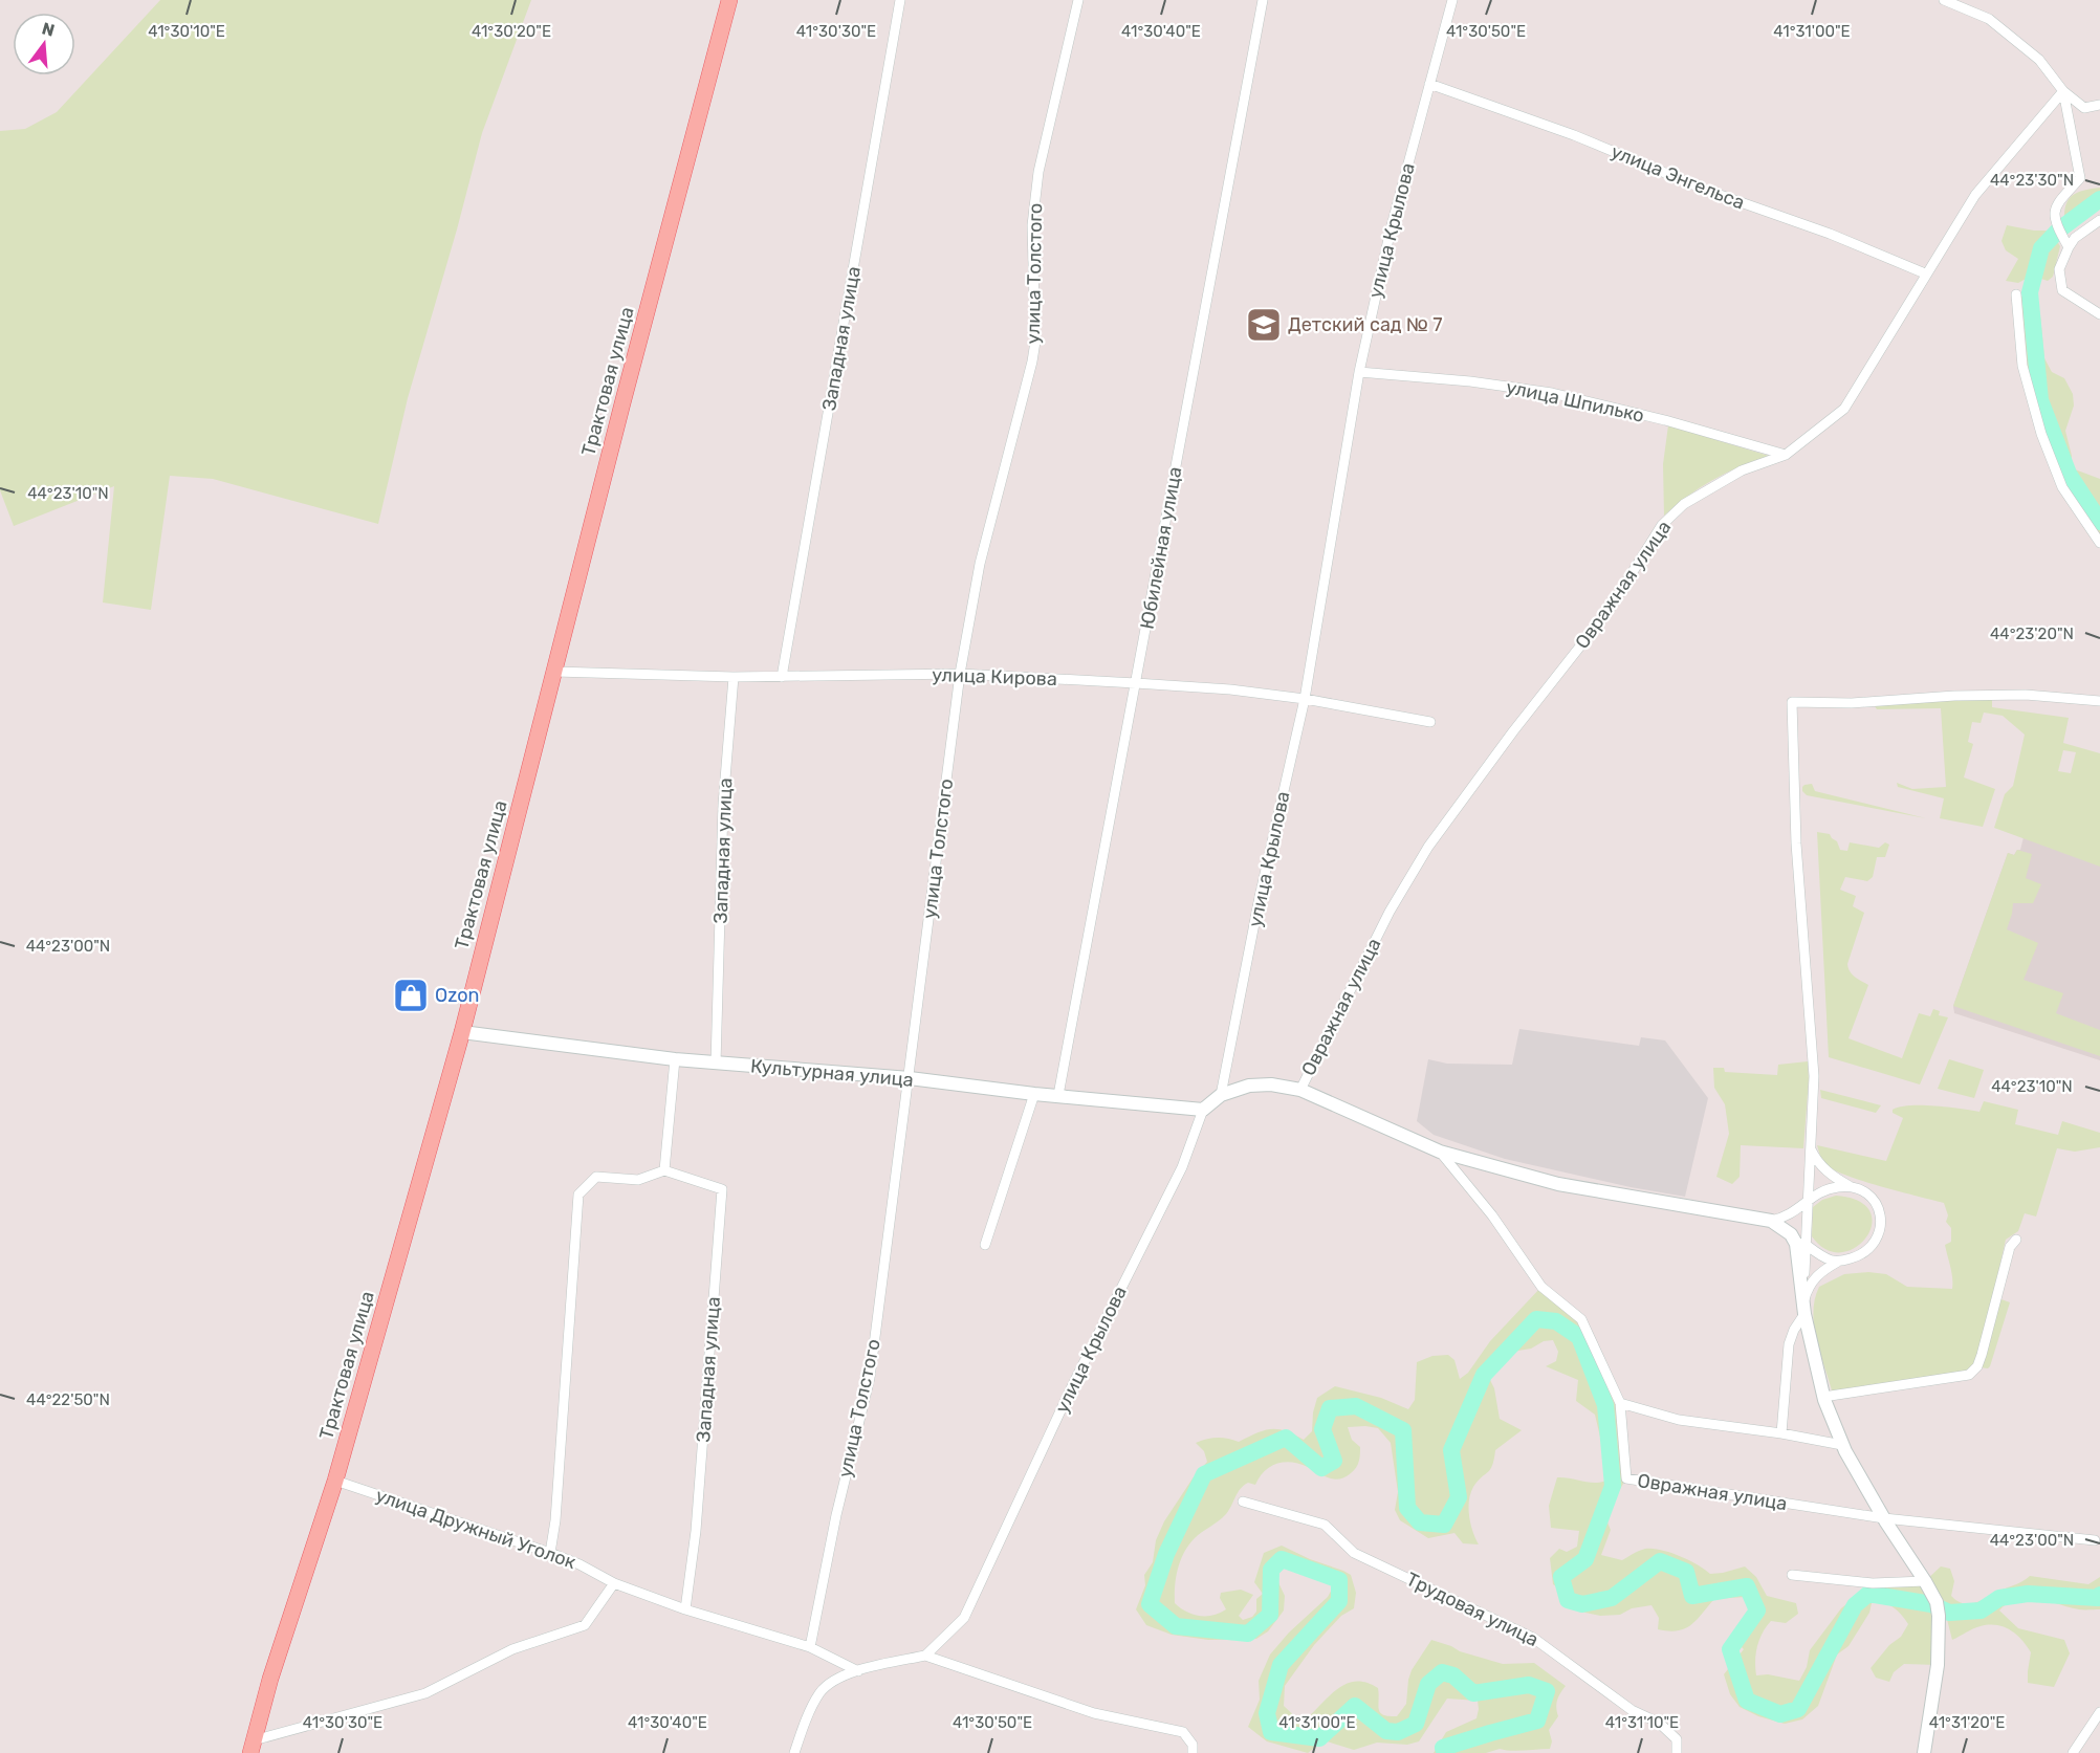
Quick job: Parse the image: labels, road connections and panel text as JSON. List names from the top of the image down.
{
  "streets": {
    "main road": ["Трактовая улица"],
    "street": [
      "улица Энгельса",
      "улица Крылова",
      "улица Толстого",
      "Западная улица",
      "улица Шпилько",
      "Юбилейная улица",
      "Овражная улица",
      "улица Кирова",
      "Культурная улица",
      "улица Дружный Уголок",
      "Трудовая улица"
    ]
  },
  "crossings": [
    ["улица Энгельса", "улица Крылова"],
    ["улица Энгельса", "Овражная улица"],
    ["улица Крылова", "улица Шпилько"],
    ["улица Крылова", "Овражная улица"],
    ["улица Крылова", "улица Кирова"],
    ["улица Крылова", "Культурная улица"],
    ["улица Толстого", "улица Кирова"],
    ["улица Толстого", "Культурная улица"],
    ["улица Толстого", "улица Дружный Уголок"],
    ["Западная улица", "улица Кирова"],
    ["Западная улица", "Культурная улица"],
    ["Западная улица", "улица Дружный Уголок"],
    ["Трактовая улица", "улица Кирова"],
    ["Трактовая улица", "Культурная улица"],
    ["Трактовая улица", "улица Дружный Уголок"],
    ["улица Шпилько", "Овражная улица"],
    ["Юбилейная улица", "улица Кирова"],
    ["Юбилейная улица", "Культурная улица"]
  ],
  "places": {
    "school or university": ["Детский сад № 7"],
    "shop": ["Ozon"]
  },
  "north": "top",
  "coordinates": [
    "41°30'10\"E",
    "41°30'20\"E",
    "41°30'30\"E",
    "41°30'40\"E",
    "41°30'50\"E",
    "41°31'00\"E",
    "44°23'30\"N",
    "44°23'10\"N",
    "44°23'20\"N",
    "44°23'00\"N",
    "44°22'50\"N",
    "41°31'10\"E",
    "41°31'20\"E"
  ]
}
